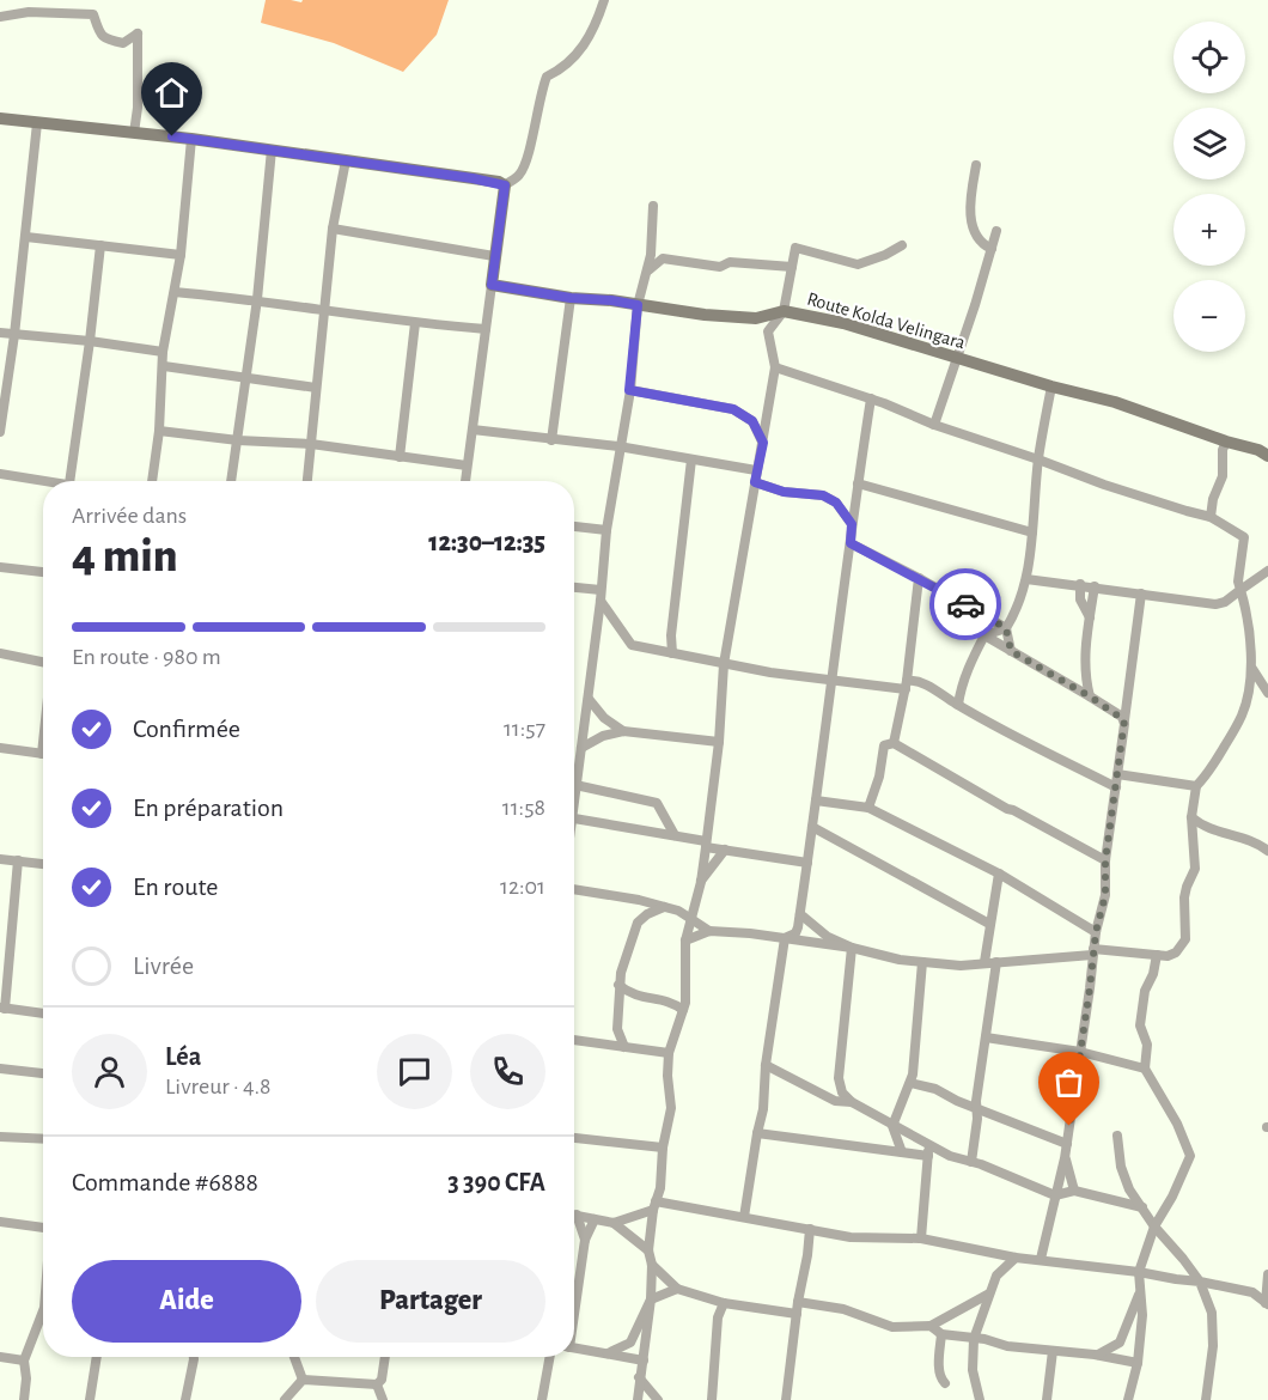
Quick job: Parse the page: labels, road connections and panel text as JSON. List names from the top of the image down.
{
  "streets": {
    "main road": ["Route Kolda Velingara"]
  },
  "page": {
    "map_buttons": ["+", "−"],
    "heading": ["4 min", "Arrivée dans", "12:30–12:35"],
    "panel": [
      "Léa",
      "Livreur · 4.8",
      "Commande #6888",
      "3 390 CFA"
    ],
    "bar": "En route · 980 m",
    "list": [
      ["Confirmée", "11:57"],
      ["En préparation", "11:58"],
      ["En route", "12:01"],
      "Livrée"
    ],
    "buttons": ["Aide", "Partager"]
  }
}
